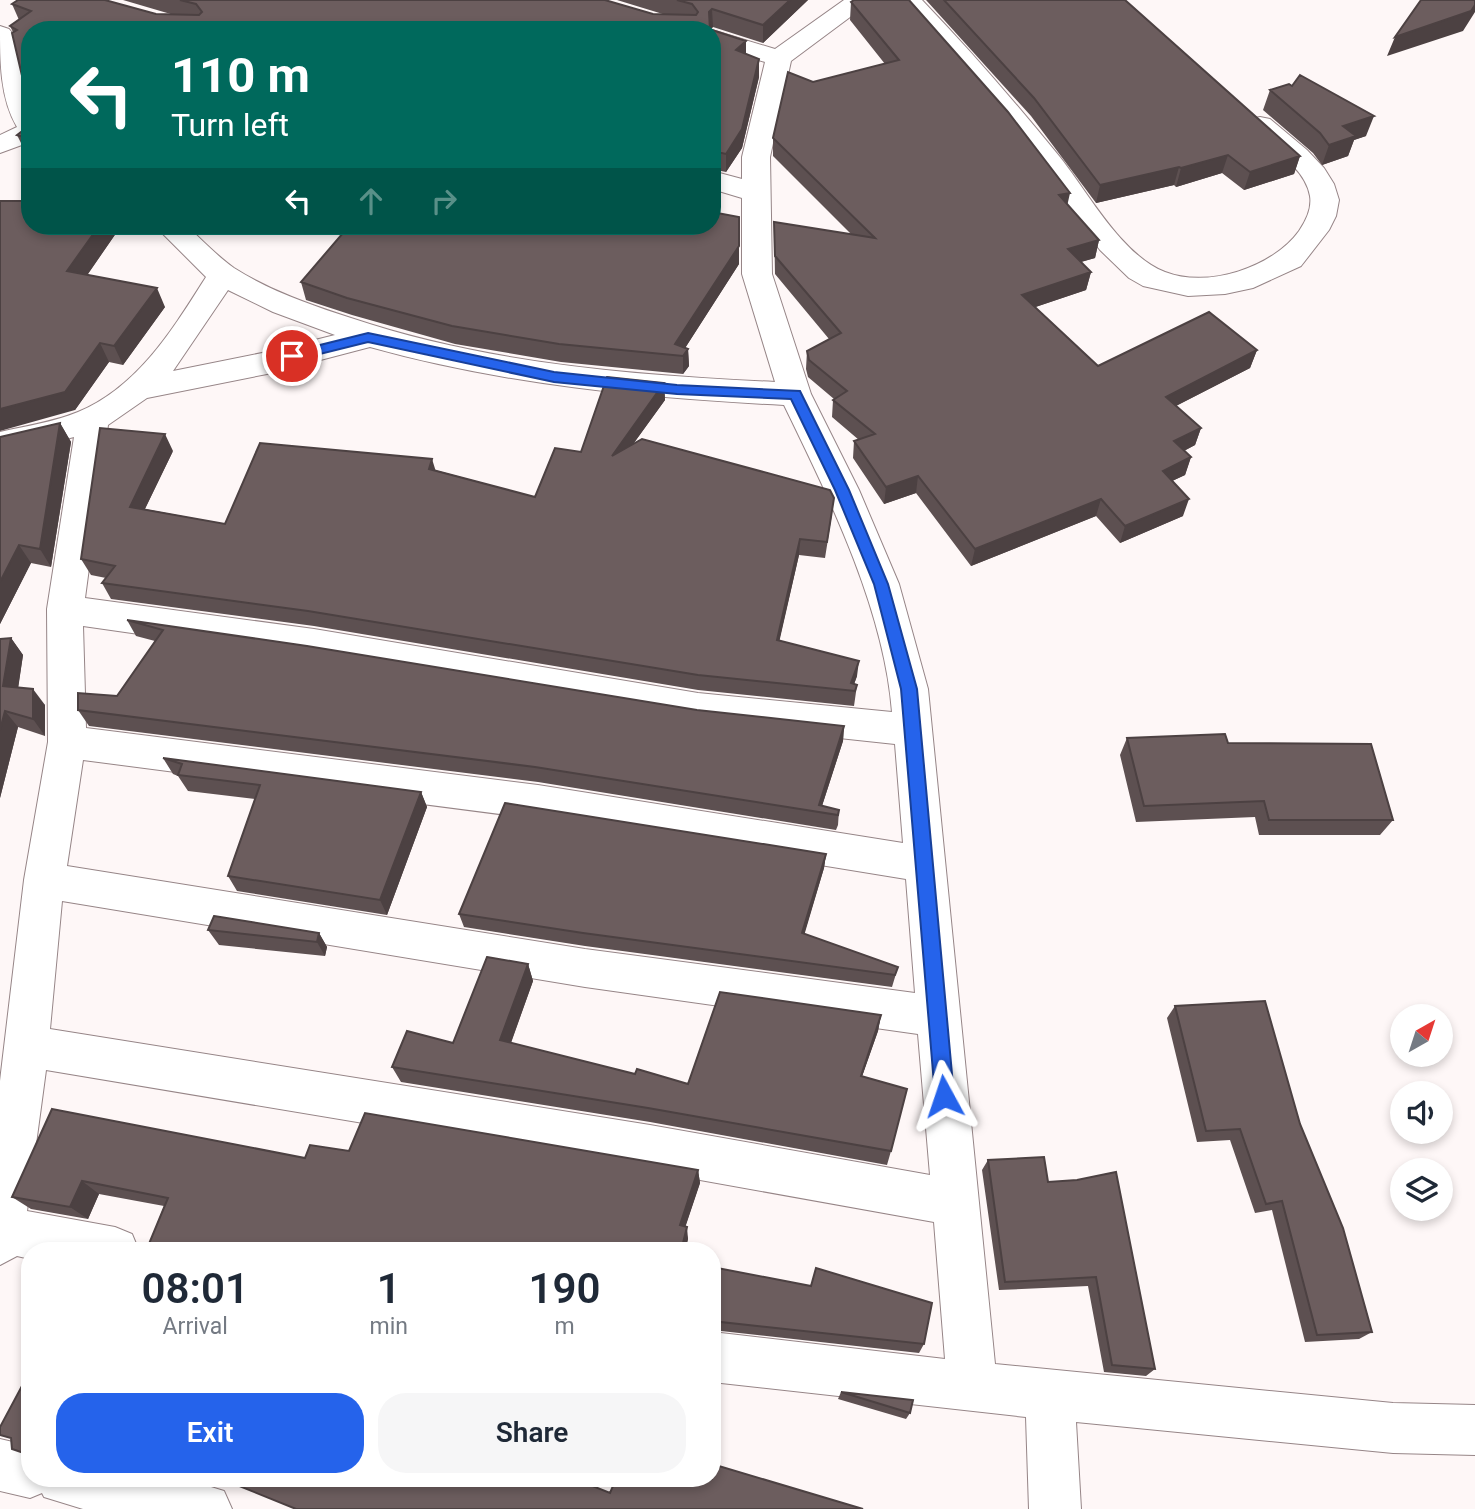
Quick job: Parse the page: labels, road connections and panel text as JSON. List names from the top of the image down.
{
  "north": "top right",
  "page": {
    "turn": ["110 m", "Turn left"],
    "eta": [
      "08:01",
      "Arrival",
      "1",
      "min",
      "190",
      "m"
    ],
    "buttons": ["Exit", "Share"]
  }
}
